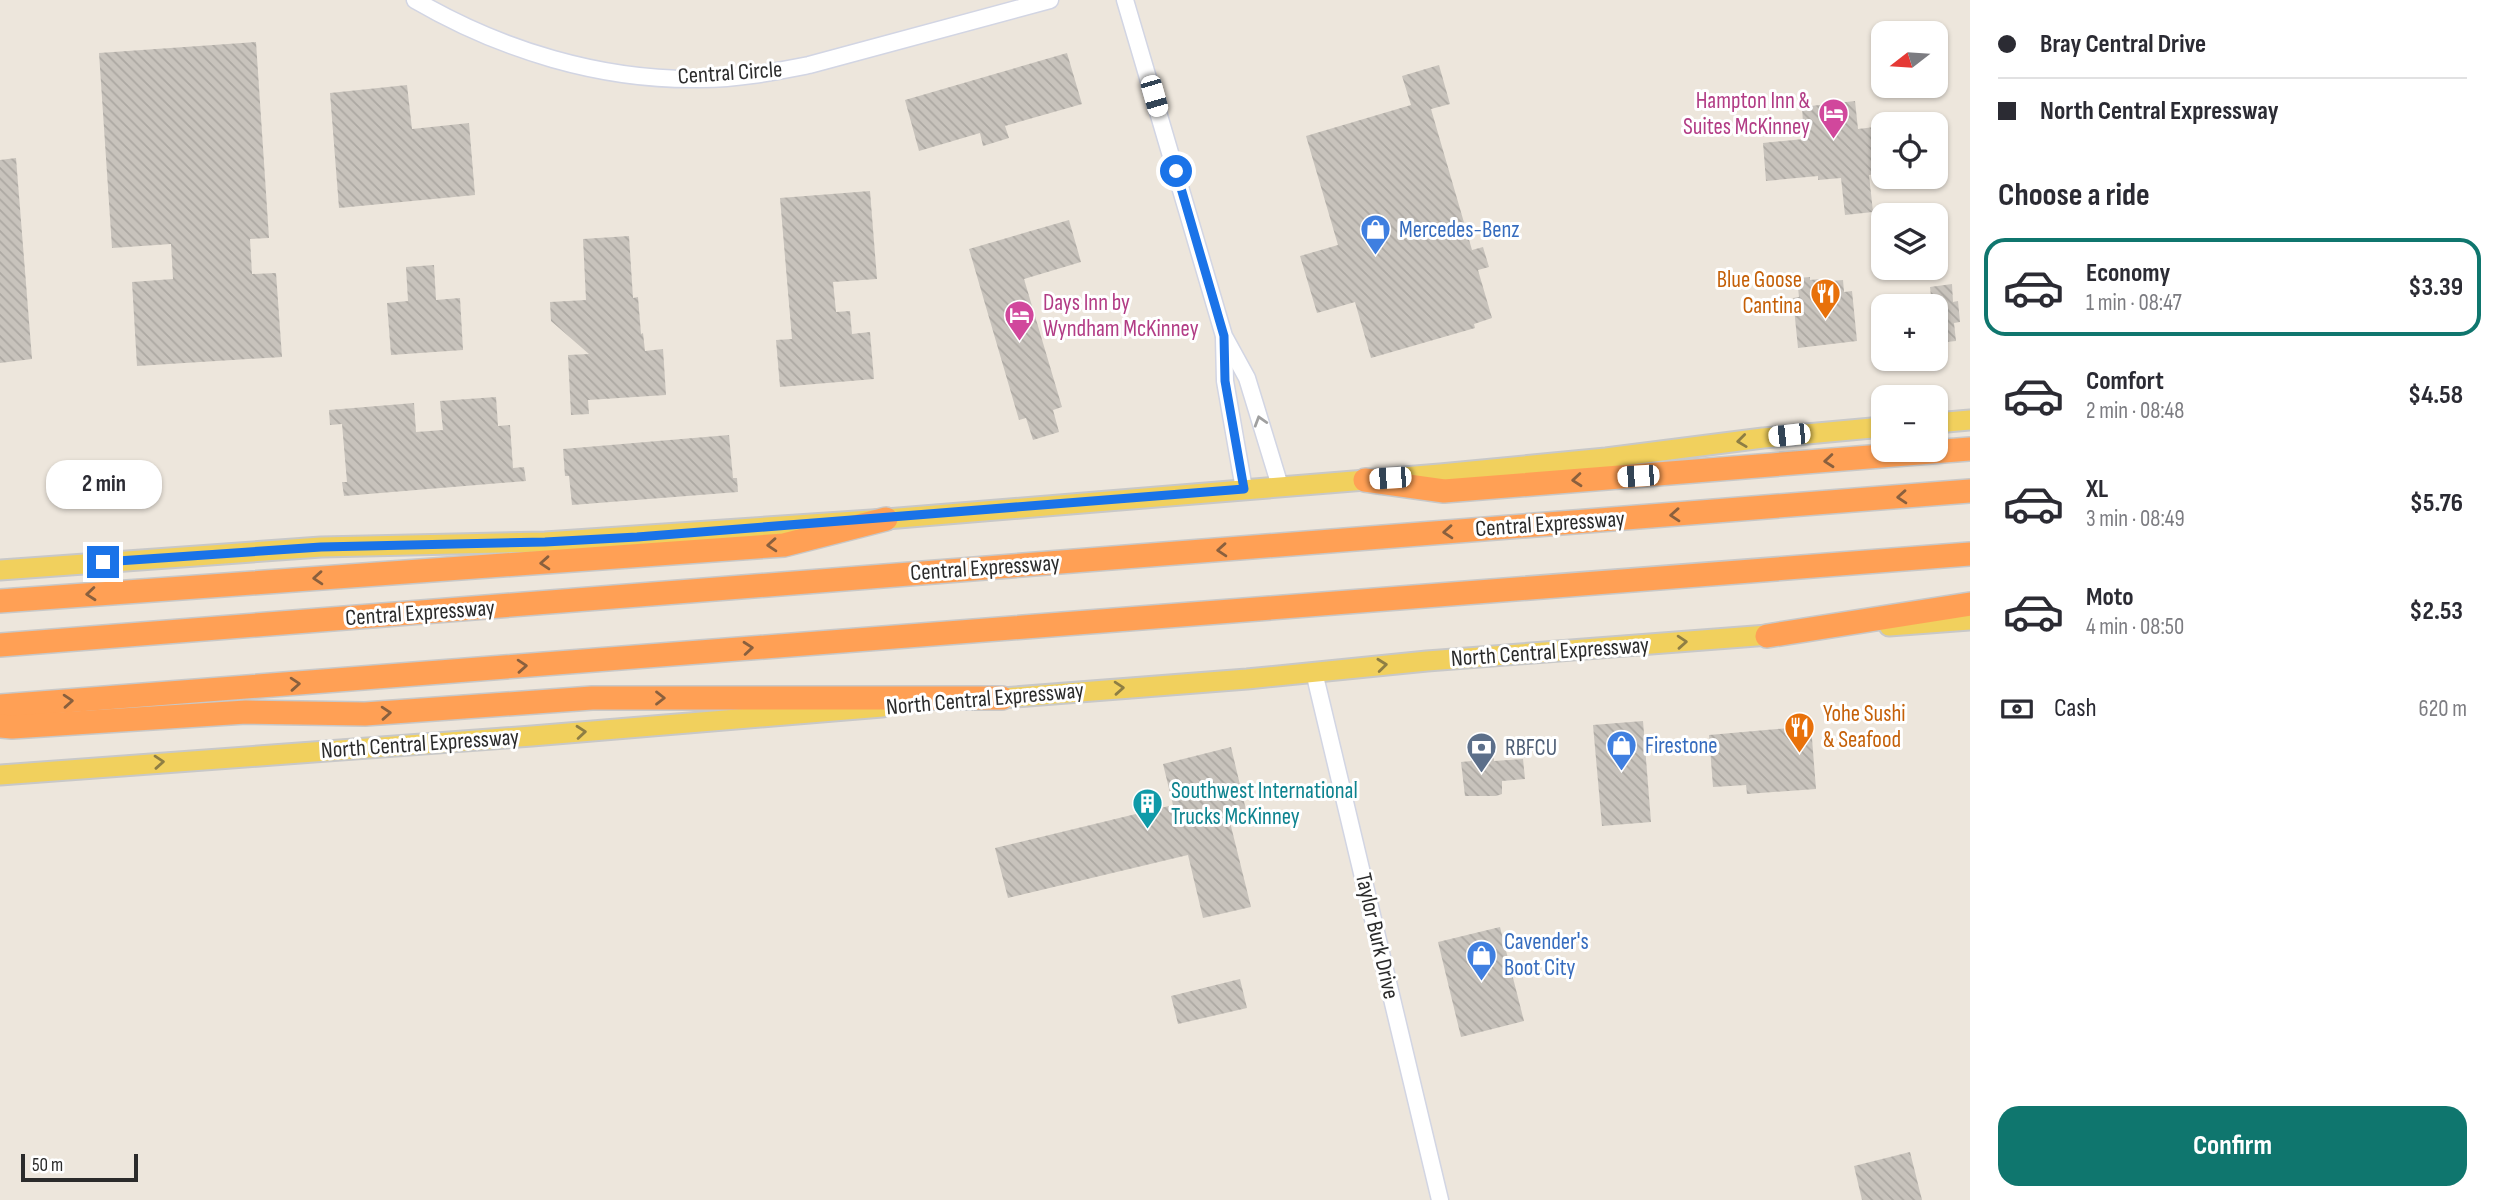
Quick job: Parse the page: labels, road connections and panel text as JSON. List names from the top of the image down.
{
  "streets": {
    "highway": ["Central Expressway"],
    "main road": ["North Central Expressway"],
    "street": ["Central Circle", "Taylor Burk Drive"]
  },
  "crossings": [
    ["North Central Expressway", "Taylor Burk Drive"]
  ],
  "one_way": ["North Central Expressway"],
  "places": {
    "hotel": ["Hampton Inn & Suites McKinney", "Days Inn by Wyndham McKinney"],
    "shop": ["Mercedes-Benz", "Firestone", "Cavender's Boot City"],
    "restaurant": ["Blue Goose Cantina", "Yohe Sushi & Seafood"],
    "bank": ["RBFCU"],
    "building": ["Southwest International Trucks McKinney"]
  },
  "scale_bar": "50 m",
  "north": "left",
  "page": {
    "banner": ["Bray Central Drive", "North Central Expressway"],
    "map_buttons": ["+", "−"],
    "heading": "Choose a ride",
    "list": [
      {
        "name": "Economy",
        "note": "1 min · 08:47",
        "value": "$3.39"
      },
      {
        "name": "Comfort",
        "note": "2 min · 08:48",
        "value": "$4.58"
      },
      {
        "name": "XL",
        "note": "3 min · 08:49",
        "value": "$5.76"
      },
      {
        "name": "Moto",
        "note": "4 min · 08:50",
        "value": "$2.53"
      }
    ],
    "bubble": "2 min",
    "pay": ["Cash", "620 m"],
    "buttons": "Confirm",
    "scale": "50 m"
  }
}
